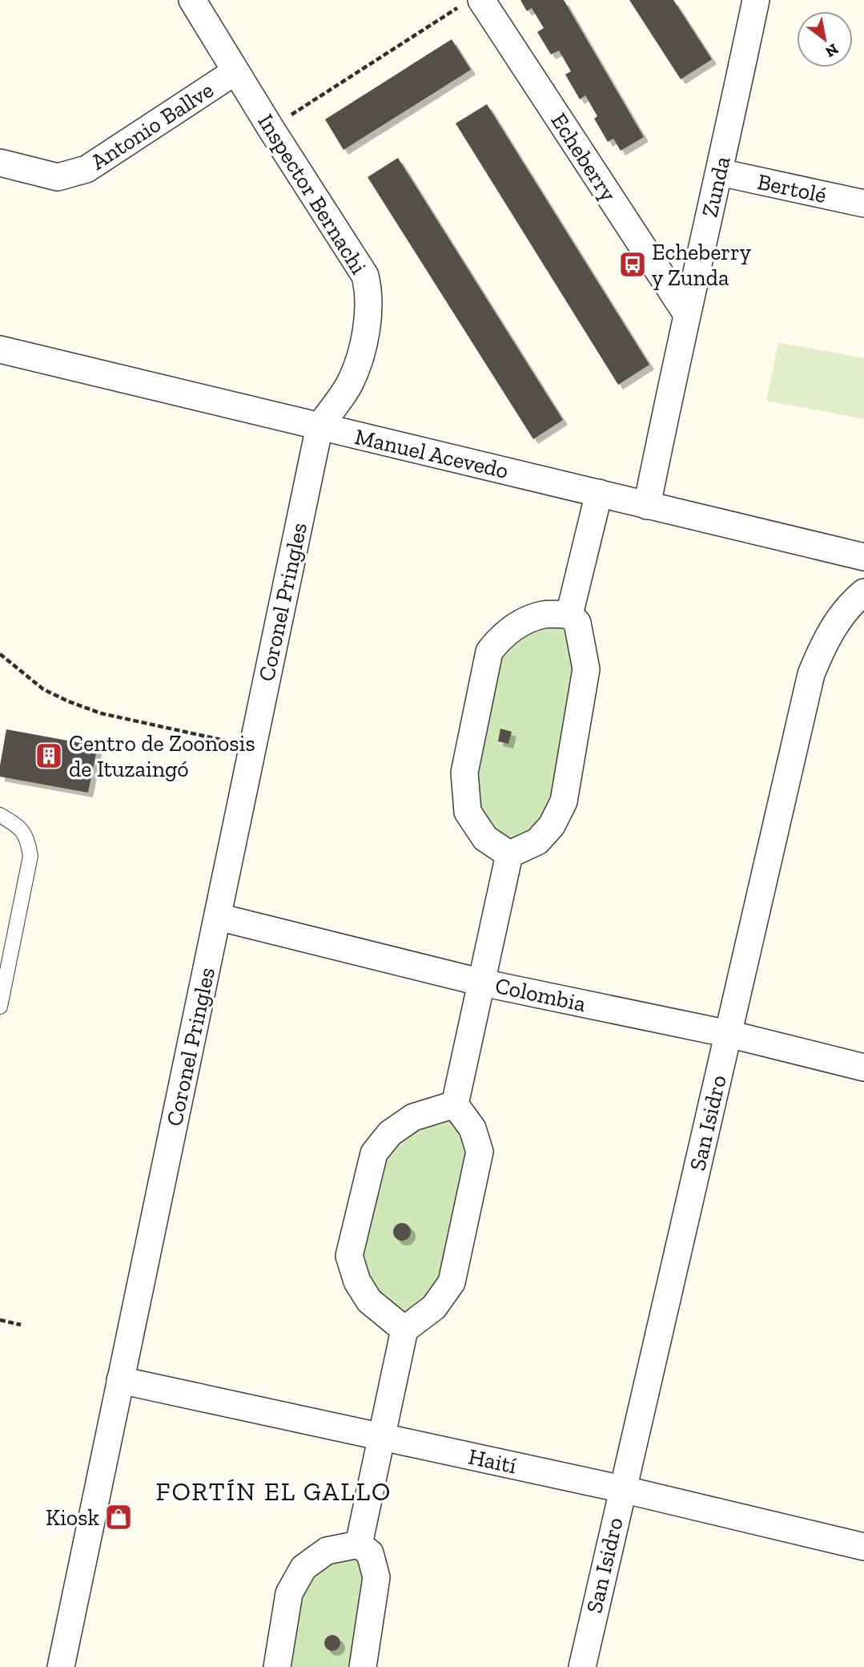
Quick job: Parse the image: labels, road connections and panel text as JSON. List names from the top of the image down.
{
  "streets": {
    "street": [
      "Antonio Ballve",
      "Echeberry",
      "Zunda",
      "Bertolé",
      "Inspector Bernachi",
      "Manuel Acevedo",
      "Coronel Pringles",
      "Colombia",
      "San Isidro",
      "Haití"
    ]
  },
  "crossings": [
    ["Antonio Ballve", "Inspector Bernachi"],
    ["Echeberry", "Zunda"],
    ["Zunda", "Bertolé"],
    ["Zunda", "Manuel Acevedo"],
    ["Inspector Bernachi", "Manuel Acevedo"],
    ["Inspector Bernachi", "Coronel Pringles"],
    ["Manuel Acevedo", "Coronel Pringles"],
    ["Coronel Pringles", "Colombia"],
    ["Coronel Pringles", "Haití"],
    ["Colombia", "San Isidro"],
    ["San Isidro", "Haití"]
  ],
  "districts": ["FORTÍN EL GALLO"],
  "places": {
    "bus stop": ["Echeberry y Zunda"],
    "building": ["Centro de Zoonosis de Ituzaingó"],
    "shop": ["Kiosk"]
  },
  "north": "bottom right"
}
